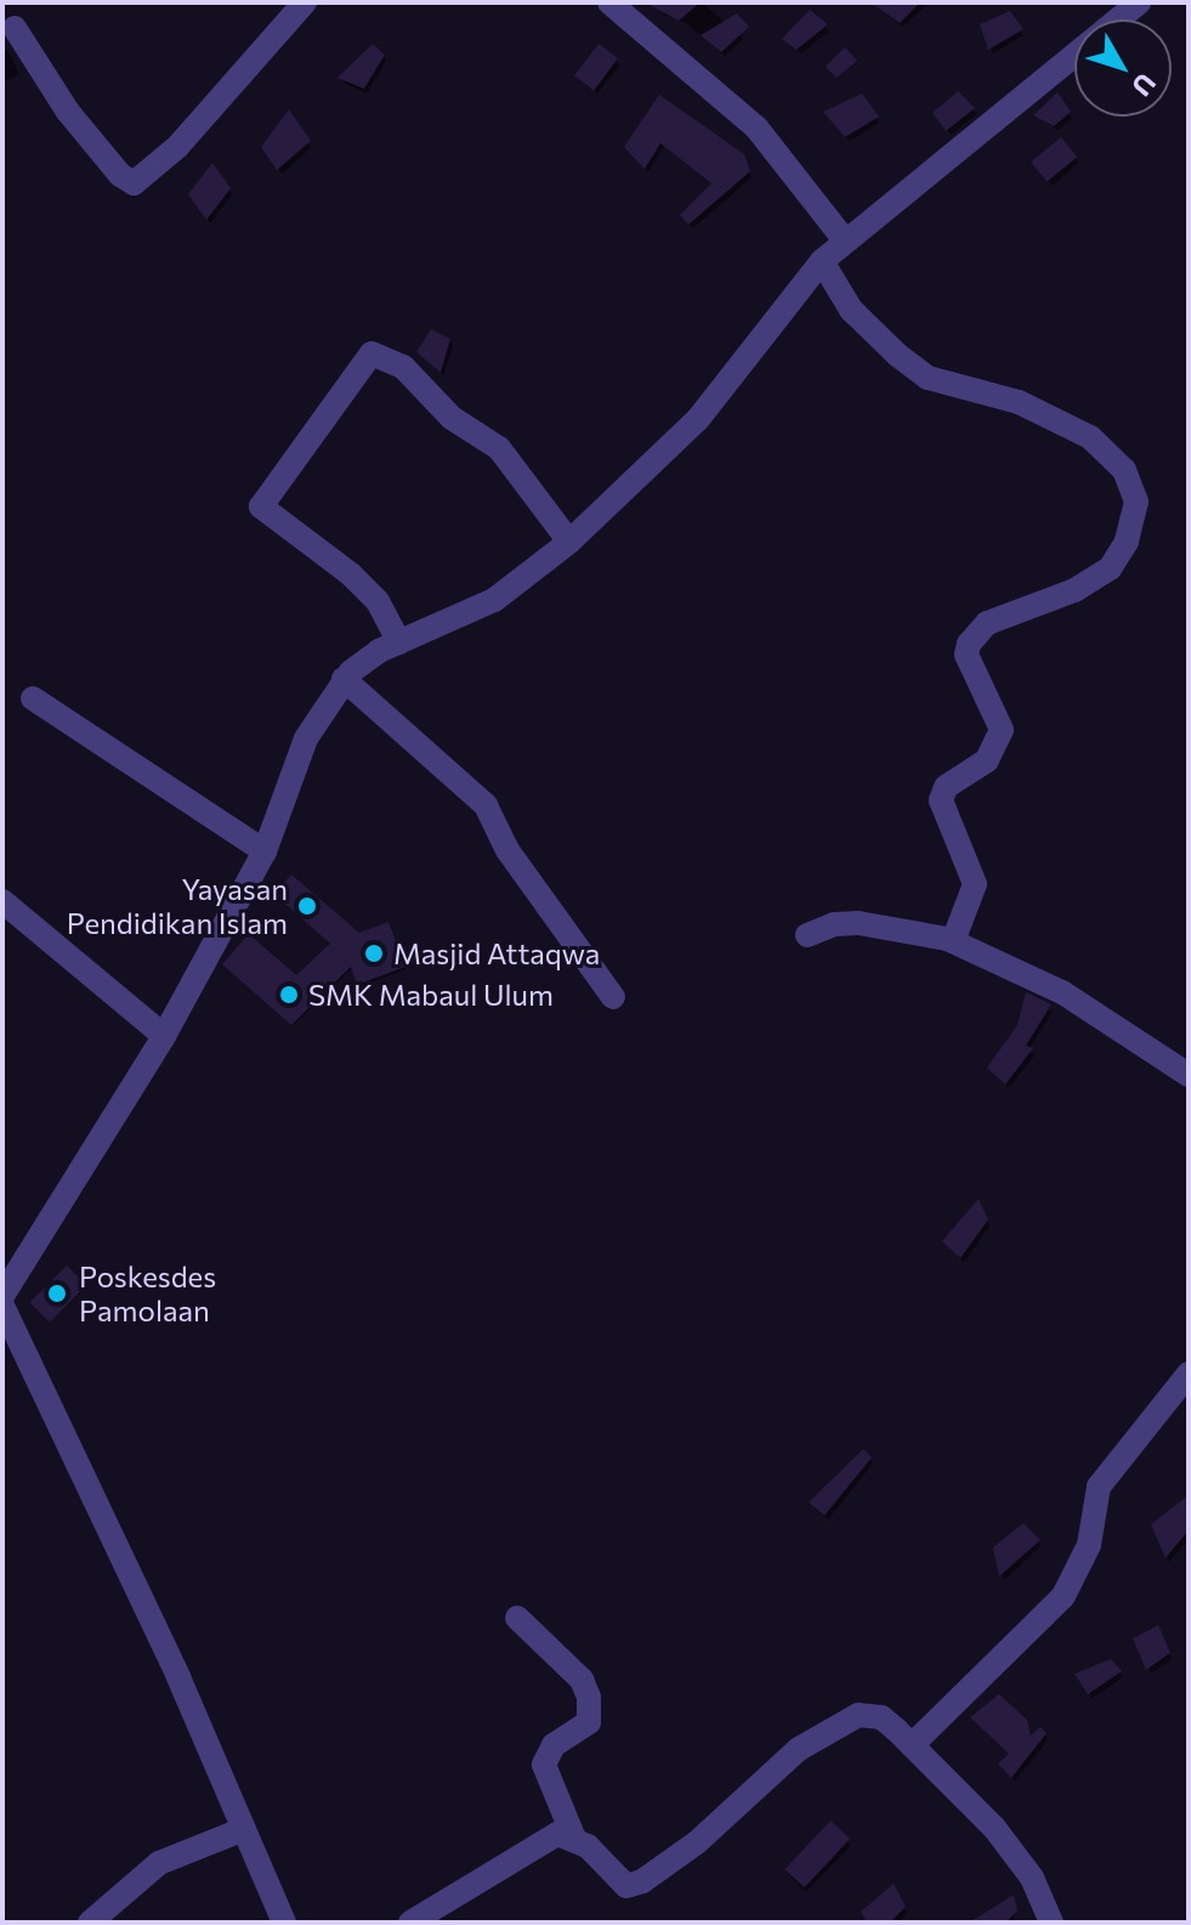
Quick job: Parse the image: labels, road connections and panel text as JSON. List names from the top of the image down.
{
  "places": [
    "Yayasan Pendidikan Islam",
    "Masjid Attaqwa",
    "SMK Mabaul Ulum",
    "Poskesdes Pamolaan"
  ],
  "north": "bottom right"
}
